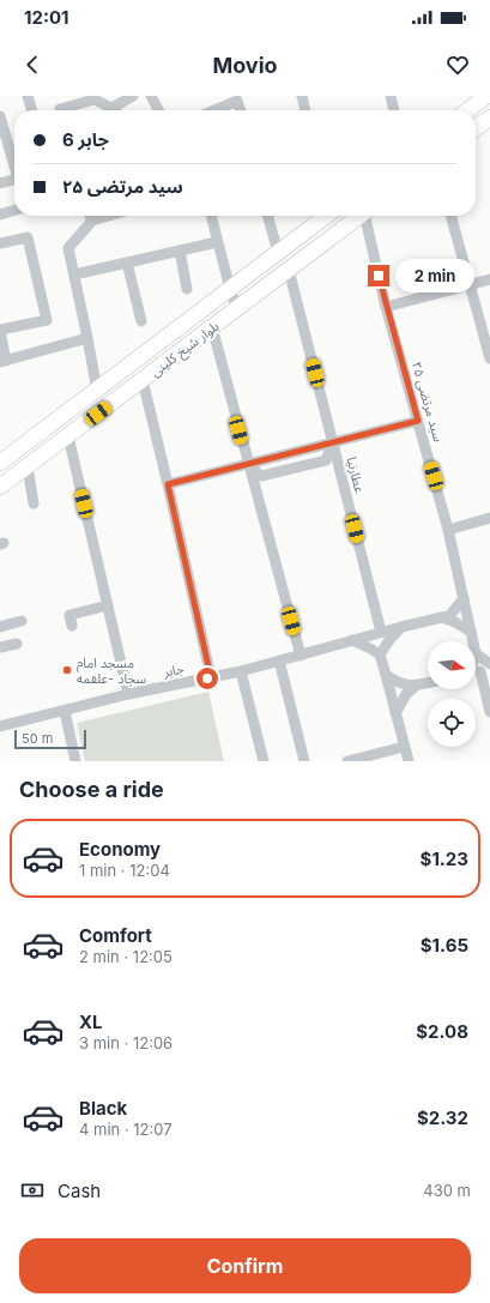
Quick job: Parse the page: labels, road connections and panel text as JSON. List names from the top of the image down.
{
  "streets": {
    "main road": ["بلوار شیخ کلینی"],
    "street": ["۲۵ سید مرتضی", "عطارنیا", "جابر"]
  },
  "crossings": [
    ["بلوار شیخ کلینی", "عطارنیا"],
    ["عطارنیا", "جابر"]
  ],
  "places": ["مسجد امام سجاد -علقمه"],
  "scale_bar": "50 m",
  "north": "right",
  "page": {
    "status": "12:01",
    "header": "Movio",
    "banner": ["جابر 6", "۲۵ سید مرتضی"],
    "bubble": "2 min",
    "scale": "50 m",
    "heading": "Choose a ride",
    "list": [
      {
        "name": "Economy",
        "note": "1 min · 12:04",
        "value": "$1.23"
      },
      {
        "name": "Comfort",
        "note": "2 min · 12:05",
        "value": "$1.65"
      },
      {
        "name": "XL",
        "note": "3 min · 12:06",
        "value": "$2.08"
      },
      {
        "name": "Black",
        "note": "4 min · 12:07",
        "value": "$2.32"
      }
    ],
    "pay": ["Cash", "430 m"],
    "buttons": "Confirm"
  }
}
